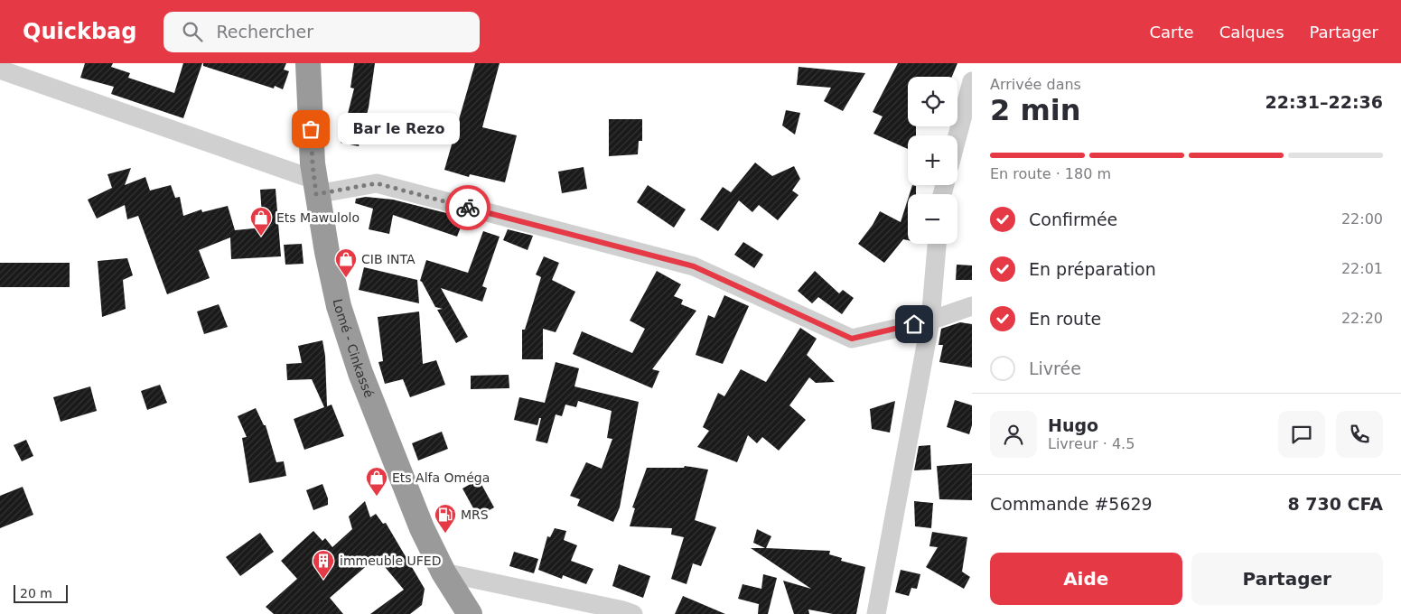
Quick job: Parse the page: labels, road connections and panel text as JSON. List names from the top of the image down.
{
  "streets": {
    "highway": ["Lomé - Cinkassé"]
  },
  "places": {
    "other": ["Bar le Rezo"],
    "shop": ["Ets Mawulolo", "CIB INTA", "Ets Alfa Oméga"],
    "fuel station": ["MRS"],
    "building": ["immeuble UFED"]
  },
  "scale_bar": "20 m",
  "page": {
    "header": "Quickbag",
    "search": "Rechercher",
    "nav": ["Carte", "Calques", "Partager"],
    "heading": ["2 min", "Arrivée dans", "22:31–22:36"],
    "panel": [
      "Hugo",
      "Livreur · 4.5",
      "Commande #5629",
      "8 730 CFA"
    ],
    "map_buttons": ["+", "−"],
    "bubble": "Bar le Rezo",
    "bar": "En route · 180 m",
    "list": [
      ["Confirmée", "22:00"],
      ["En préparation", "22:01"],
      ["En route", "22:20"],
      "Livrée"
    ],
    "buttons": ["Aide", "Partager"],
    "scale": "20 m"
  }
}
